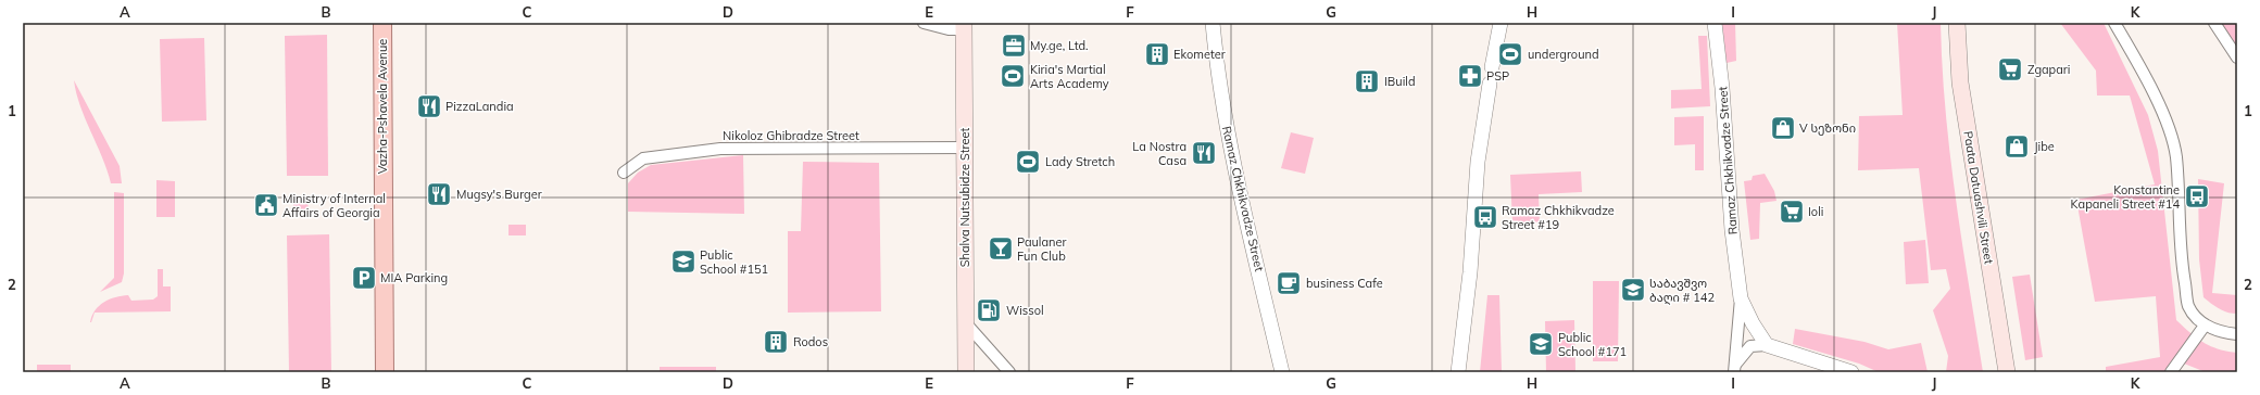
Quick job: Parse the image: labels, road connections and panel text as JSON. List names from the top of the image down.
{
  "streets": {
    "main road": ["Vazha-Pshavela Avenue", "Shalva Nutsubidze Street", "Paata Datuashvili Street"],
    "street": ["Nikoloz Ghibradze Street", "Ramaz Chkhikvadze Street"]
  },
  "crossings": [
    ["Nikoloz Ghibradze Street", "Shalva Nutsubidze Street"]
  ],
  "places": {
    "office": ["My.ge, Ltd."],
    "building": ["Ekometer", "IBuild", "Rodos"],
    "sports": ["underground", "Kiria's Martial Arts Academy", "Lady Stretch"],
    "supermarket": ["Zgapari", "Ioli"],
    "pharmacy": ["PSP"],
    "restaurant": ["PizzaLandia", "La Nostra Casa", "Mugsy's Burger"],
    "shop": ["V სეზონი", "Jibe"],
    "bus stop": ["Konstantine Kapaneli Street #14", "Ramaz Chkhikvadze Street #19"],
    "public building": ["Ministry of Internal Affairs of Georgia"],
    "bar": ["Paulaner Fun Club"],
    "school or university": ["Public School #151", "საბავშვო ბაღი # 142", "Public School #171"],
    "parking": ["MIA Parking"],
    "cafe": ["business Cafe"],
    "fuel station": ["Wissol"]
  },
  "grid": {
    "columns": [
      "A",
      "B",
      "C",
      "D",
      "E",
      "F",
      "G",
      "H",
      "I",
      "J",
      "K"
    ],
    "rows": ["1", "2"]
  }
}
